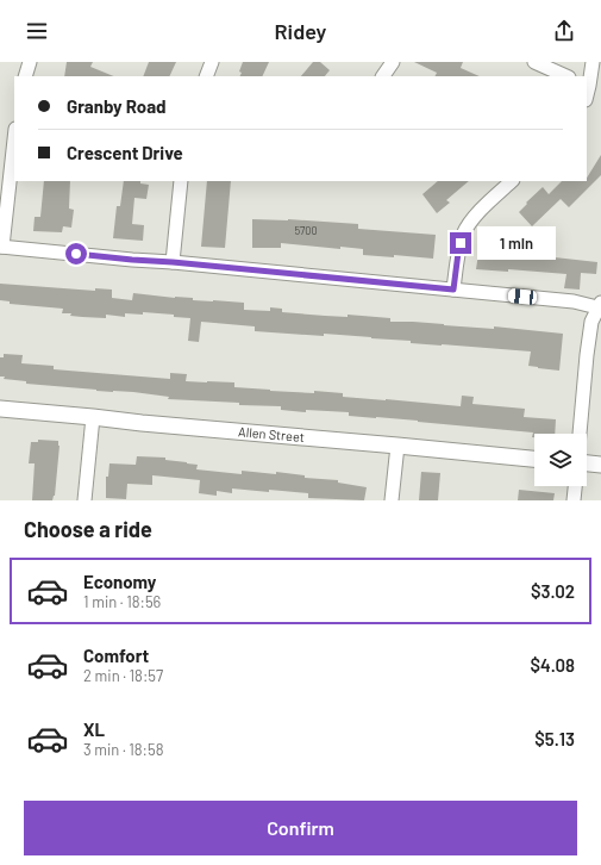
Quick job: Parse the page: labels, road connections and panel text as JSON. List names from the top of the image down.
{
  "streets": {
    "street": ["Allen Street"]
  },
  "house_numbers": ["5700"],
  "page": {
    "header": "Ridey",
    "banner": ["Granby Road", "Crescent Drive"],
    "bubble": "1 min",
    "heading": "Choose a ride",
    "list": [
      {
        "name": "Economy",
        "note": "1 min · 18:56",
        "value": "$3.02"
      },
      {
        "name": "Comfort",
        "note": "2 min · 18:57",
        "value": "$4.08"
      },
      {
        "name": "XL",
        "note": "3 min · 18:58",
        "value": "$5.13"
      }
    ],
    "buttons": "Confirm"
  }
}
